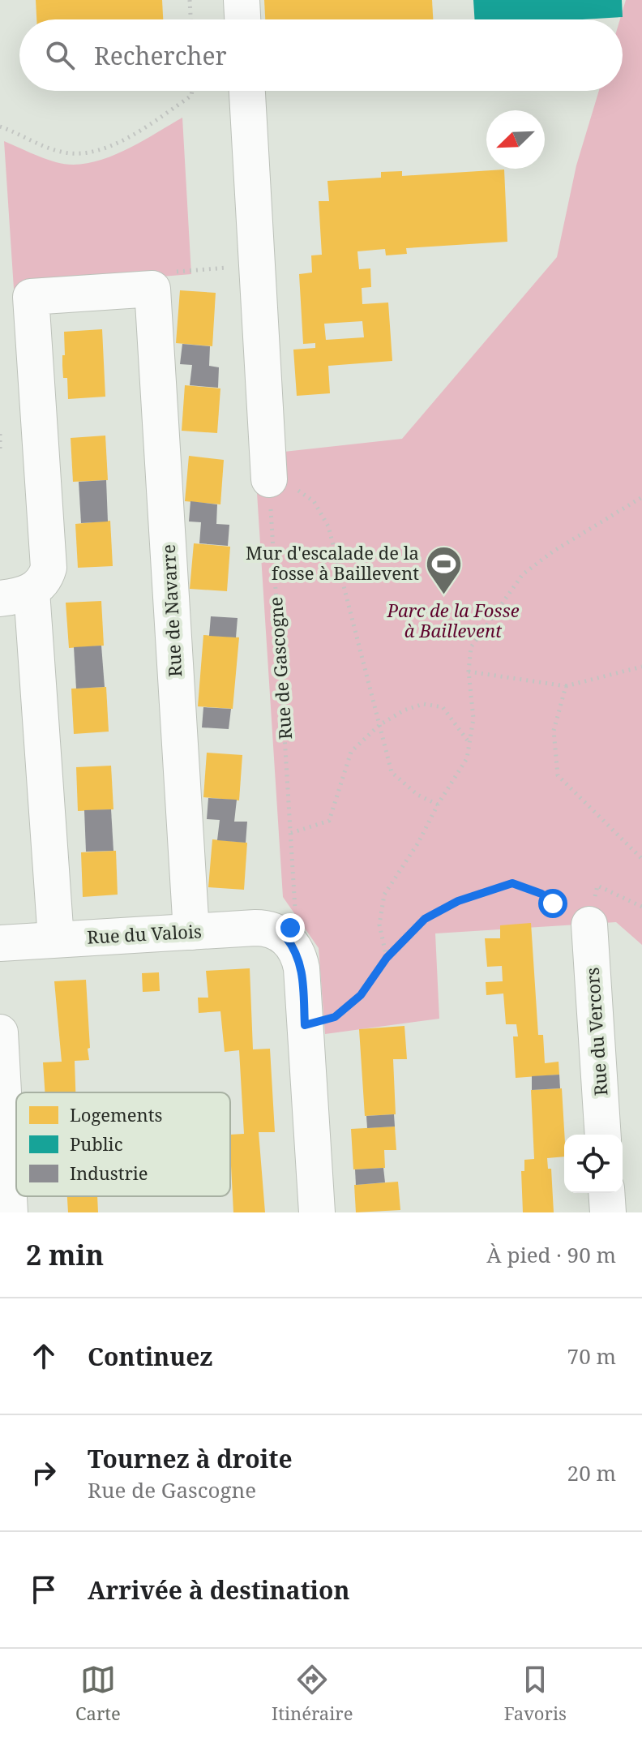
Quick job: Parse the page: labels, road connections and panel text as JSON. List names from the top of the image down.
{
  "streets": {
    "street": ["Rue de Navarre", "Rue du Valois", "Rue du Vercors"],
    "path": ["Rue de Gascogne"]
  },
  "crossings": [
    ["Rue de Navarre", "Rue du Valois"],
    ["Rue de Gascogne", "Rue du Valois"]
  ],
  "parks": ["Parc de la Fosse à Baillevent"],
  "places": {
    "sports": ["Mur d'escalade de la fosse à Baillevent"]
  },
  "legend": ["Logements", "Public", "Industrie"],
  "north": "bottom left",
  "page": {
    "search": "Rechercher",
    "heading": ["2 min", "À pied · 90 m"],
    "list": [
      ["Continuez", "70 m"],
      ["Tournez à droite", "Rue de Gascogne", "20 m"],
      "Arrivée à destination"
    ],
    "nav": ["Carte", "Itinéraire", "Favoris"]
  }
}
